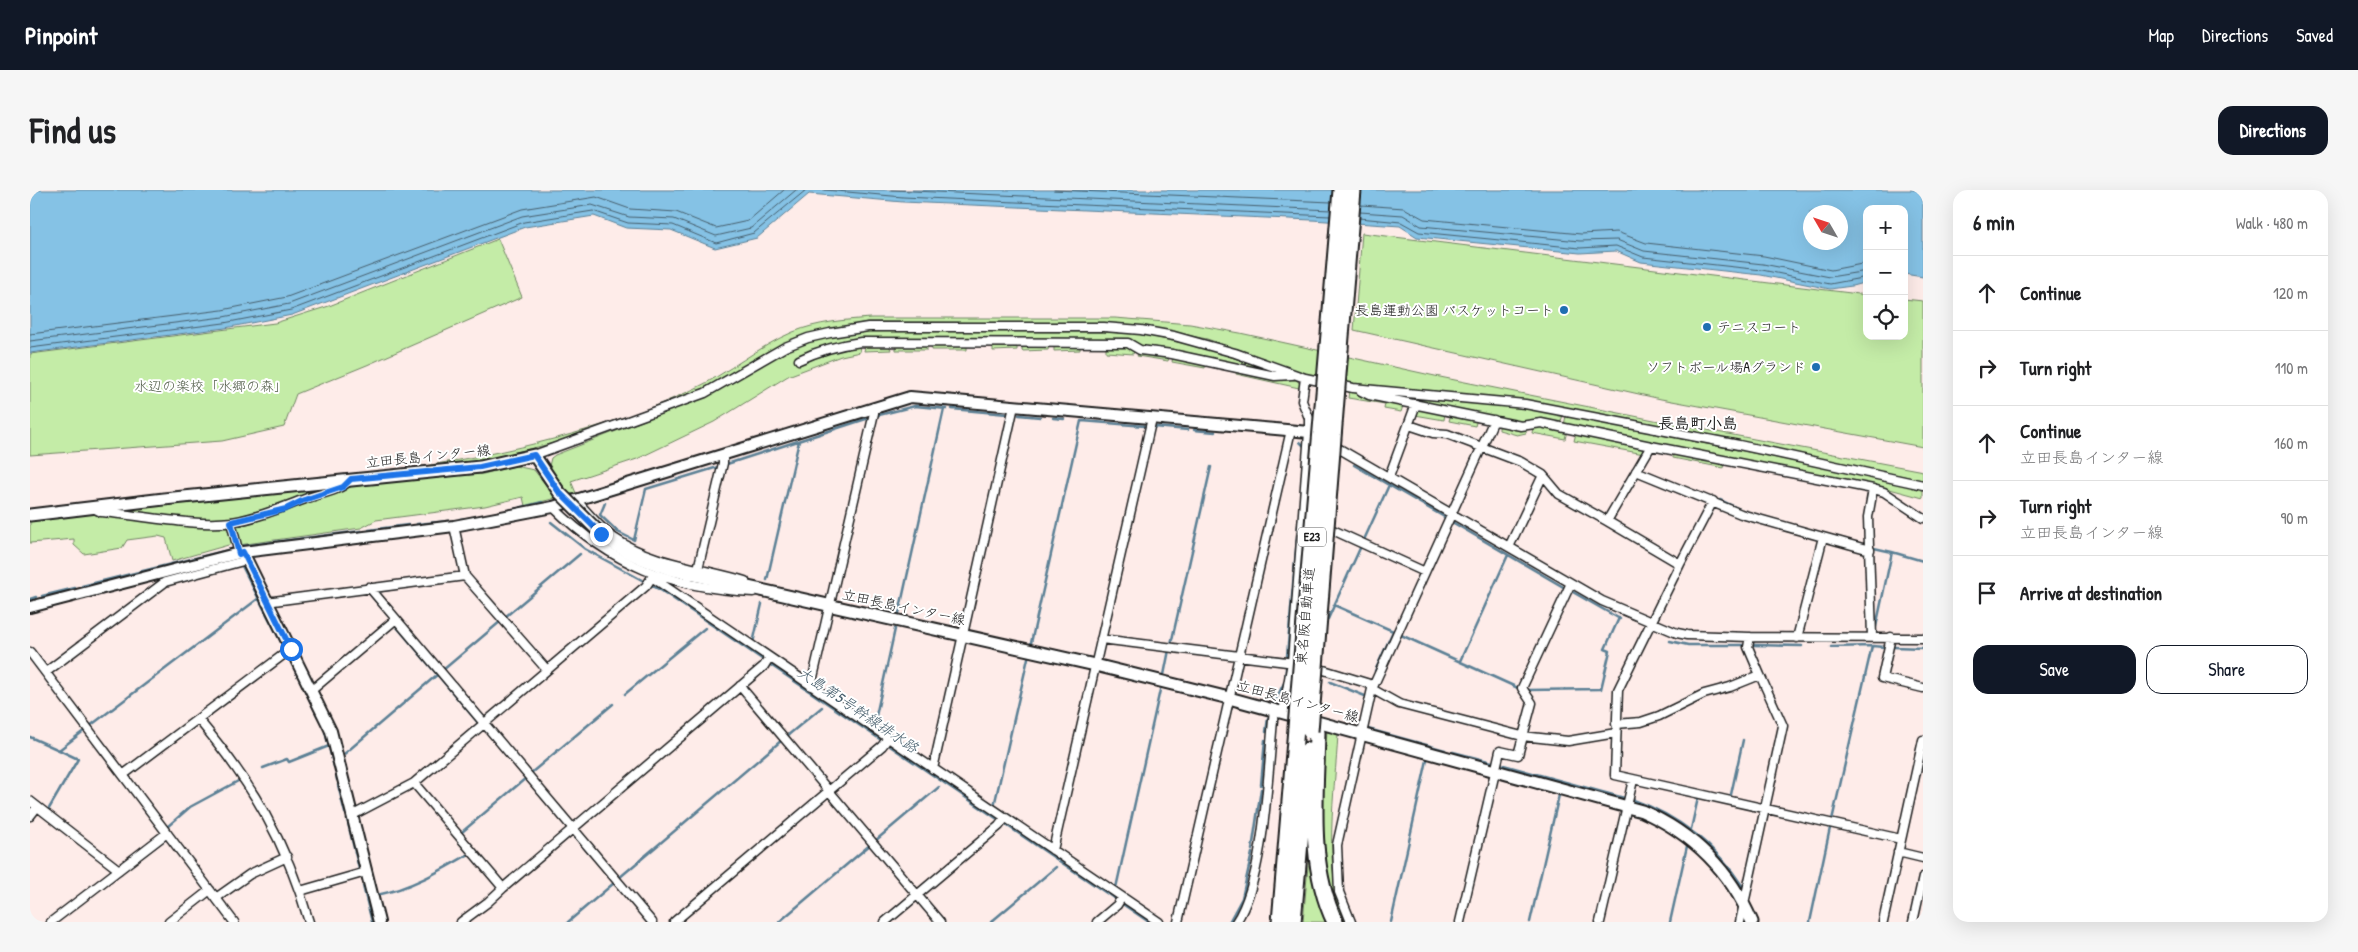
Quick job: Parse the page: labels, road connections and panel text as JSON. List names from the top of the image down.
{
  "streets": {
    "highway": ["E23", "東名阪自動車道"],
    "main road": ["立田長島インター線"]
  },
  "districts": ["長島町小島"],
  "water": ["大島第5号幹線排水路"],
  "parks": ["水辺の楽校「水郷の森」"],
  "places": ["長島運動公園 バスケットコート", "テニスコート", "ソフトボール場Aグランド"],
  "north": "top left",
  "page": {
    "header": "Pinpoint",
    "nav": ["Map", "Directions", "Saved"],
    "buttons": [
      "Directions",
      ["Save", "Share"]
    ],
    "title": "Find us",
    "heading": ["6 min", "Walk · 480 m"],
    "map_buttons": ["+", "−"],
    "list": [
      ["Continue", "120 m"],
      ["Turn right", "110 m"],
      ["Continue", "立田長島インター線", "160 m"],
      ["Turn right", "立田長島インター線", "90 m"],
      "Arrive at destination"
    ]
  }
}
